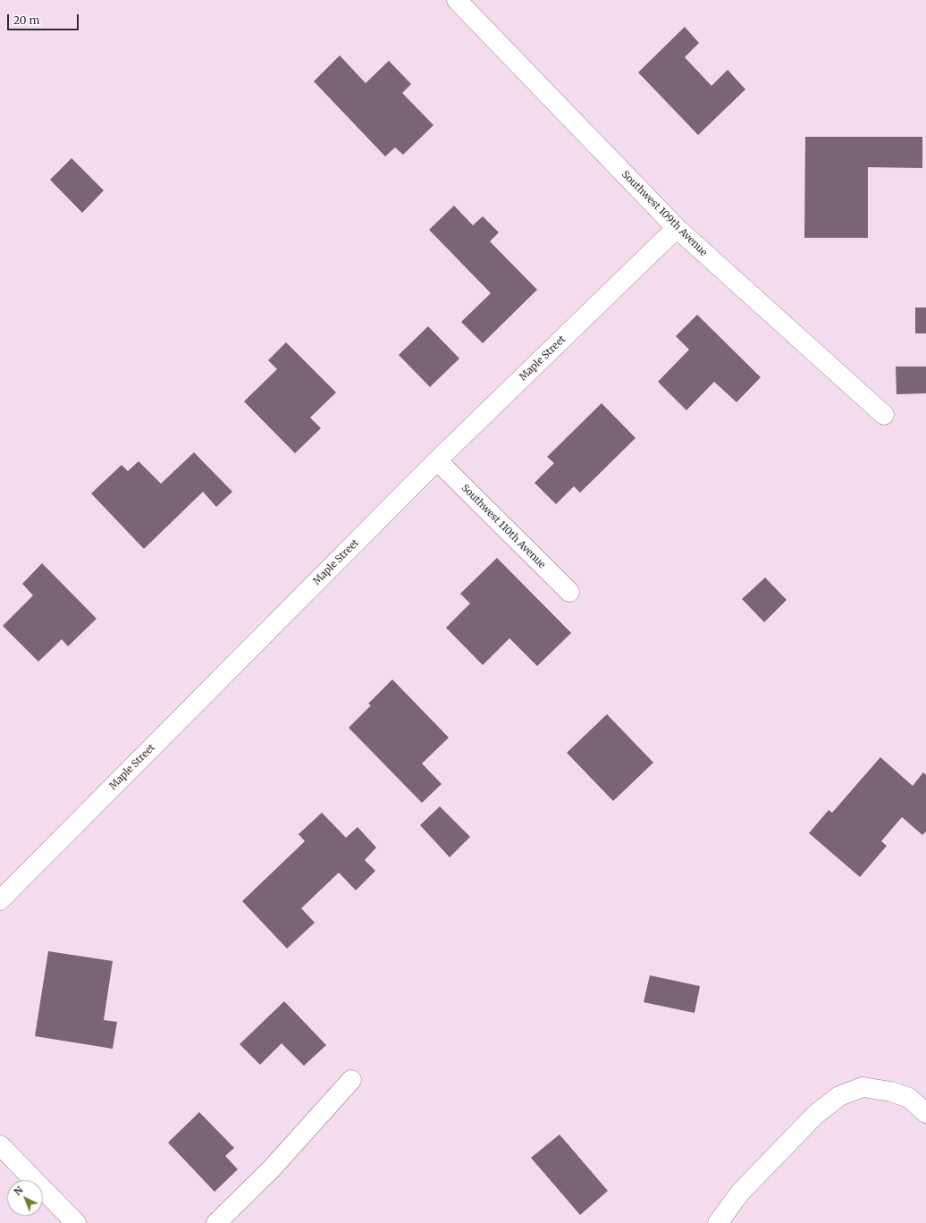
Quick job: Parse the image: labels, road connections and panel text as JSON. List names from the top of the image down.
{
  "streets": {
    "street": ["Southwest 109th Avenue", "Maple Street", "Southwest 110th Avenue"]
  },
  "crossings": [
    ["Southwest 109th Avenue", "Maple Street"],
    ["Maple Street", "Southwest 110th Avenue"]
  ],
  "scale_bar": "20 m",
  "north": "top left"
}
